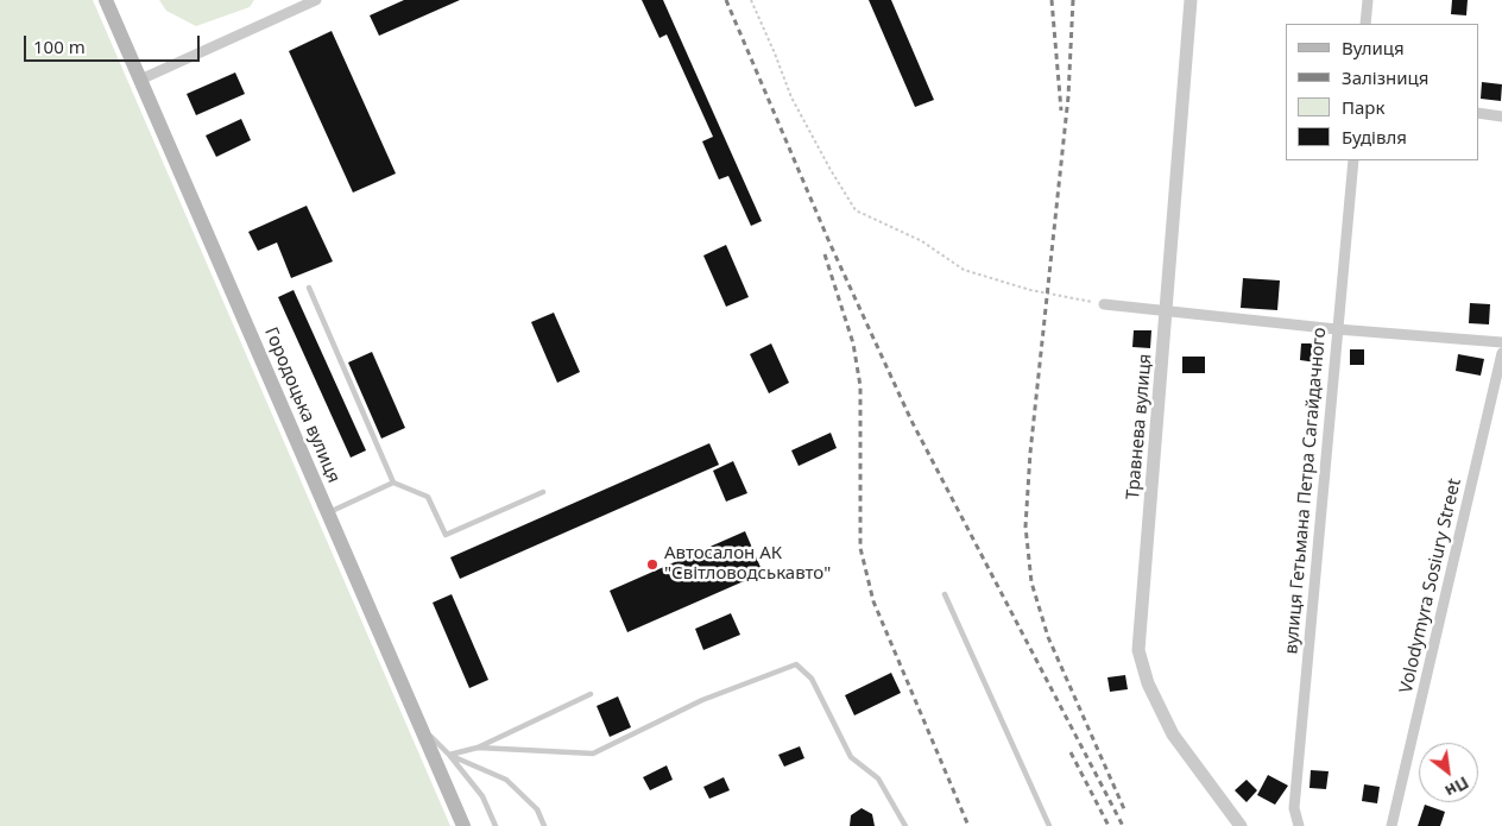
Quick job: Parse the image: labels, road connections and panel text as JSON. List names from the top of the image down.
{
  "streets": {
    "main road": ["Городоцька вулиця"],
    "street": ["Травнева вулиця", "вулиця Гетьмана Петра Сагайдачного", "Volodymyra Sosiury Street"]
  },
  "places": ["Автосалон АК \"Світловодськавто\""],
  "legend": [
    "Вулиця",
    "Залізниця",
    "Парк",
    "Будівля"
  ],
  "scale_bar": "100 m",
  "north": "bottom right"
}
